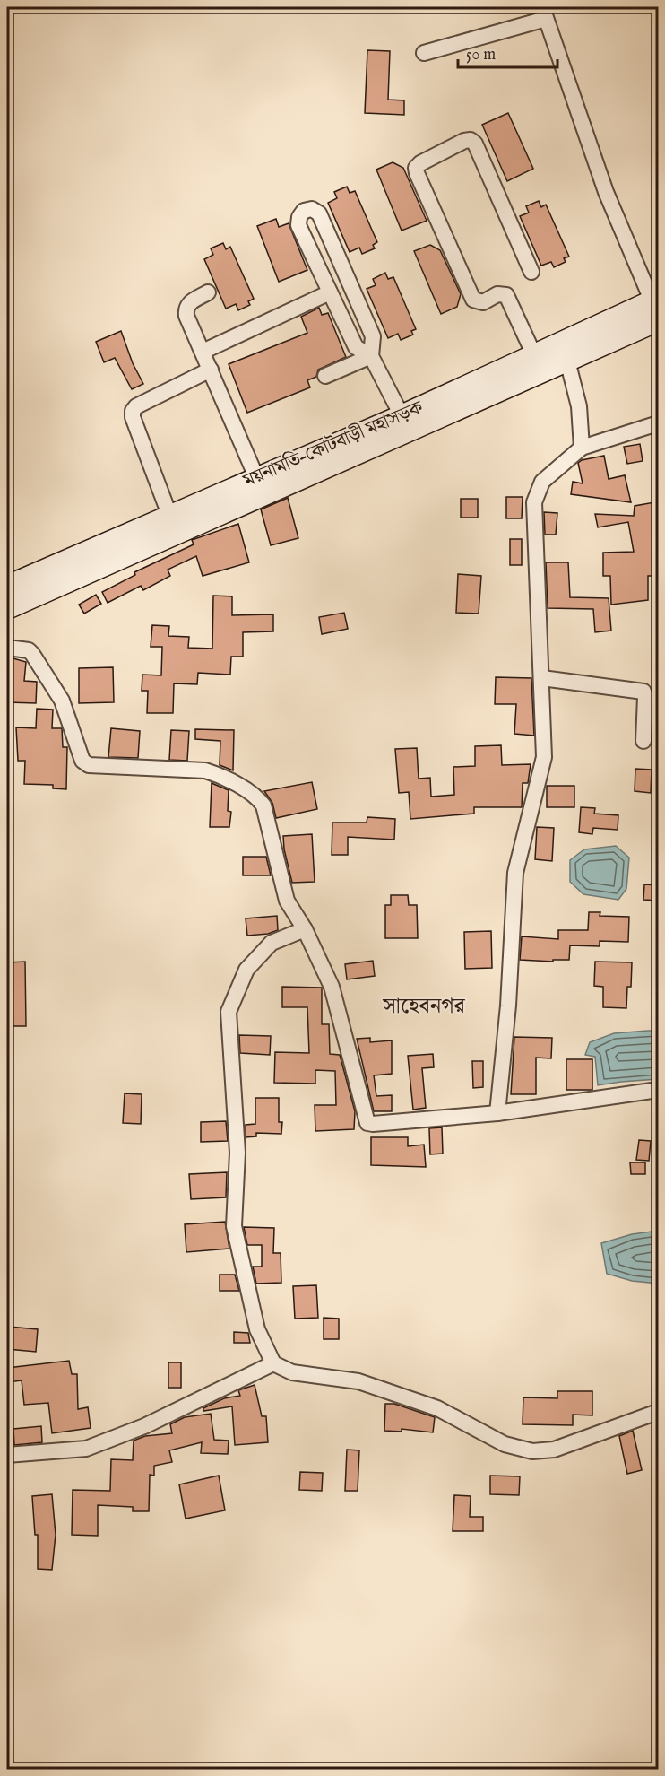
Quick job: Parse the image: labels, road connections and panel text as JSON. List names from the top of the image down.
{
  "streets": {
    "main road": ["ময়নামতি–কোটবাড়ী মহাসড়ক"]
  },
  "districts": ["সাহেবনগর"],
  "scale_bar": "50 m"
}
